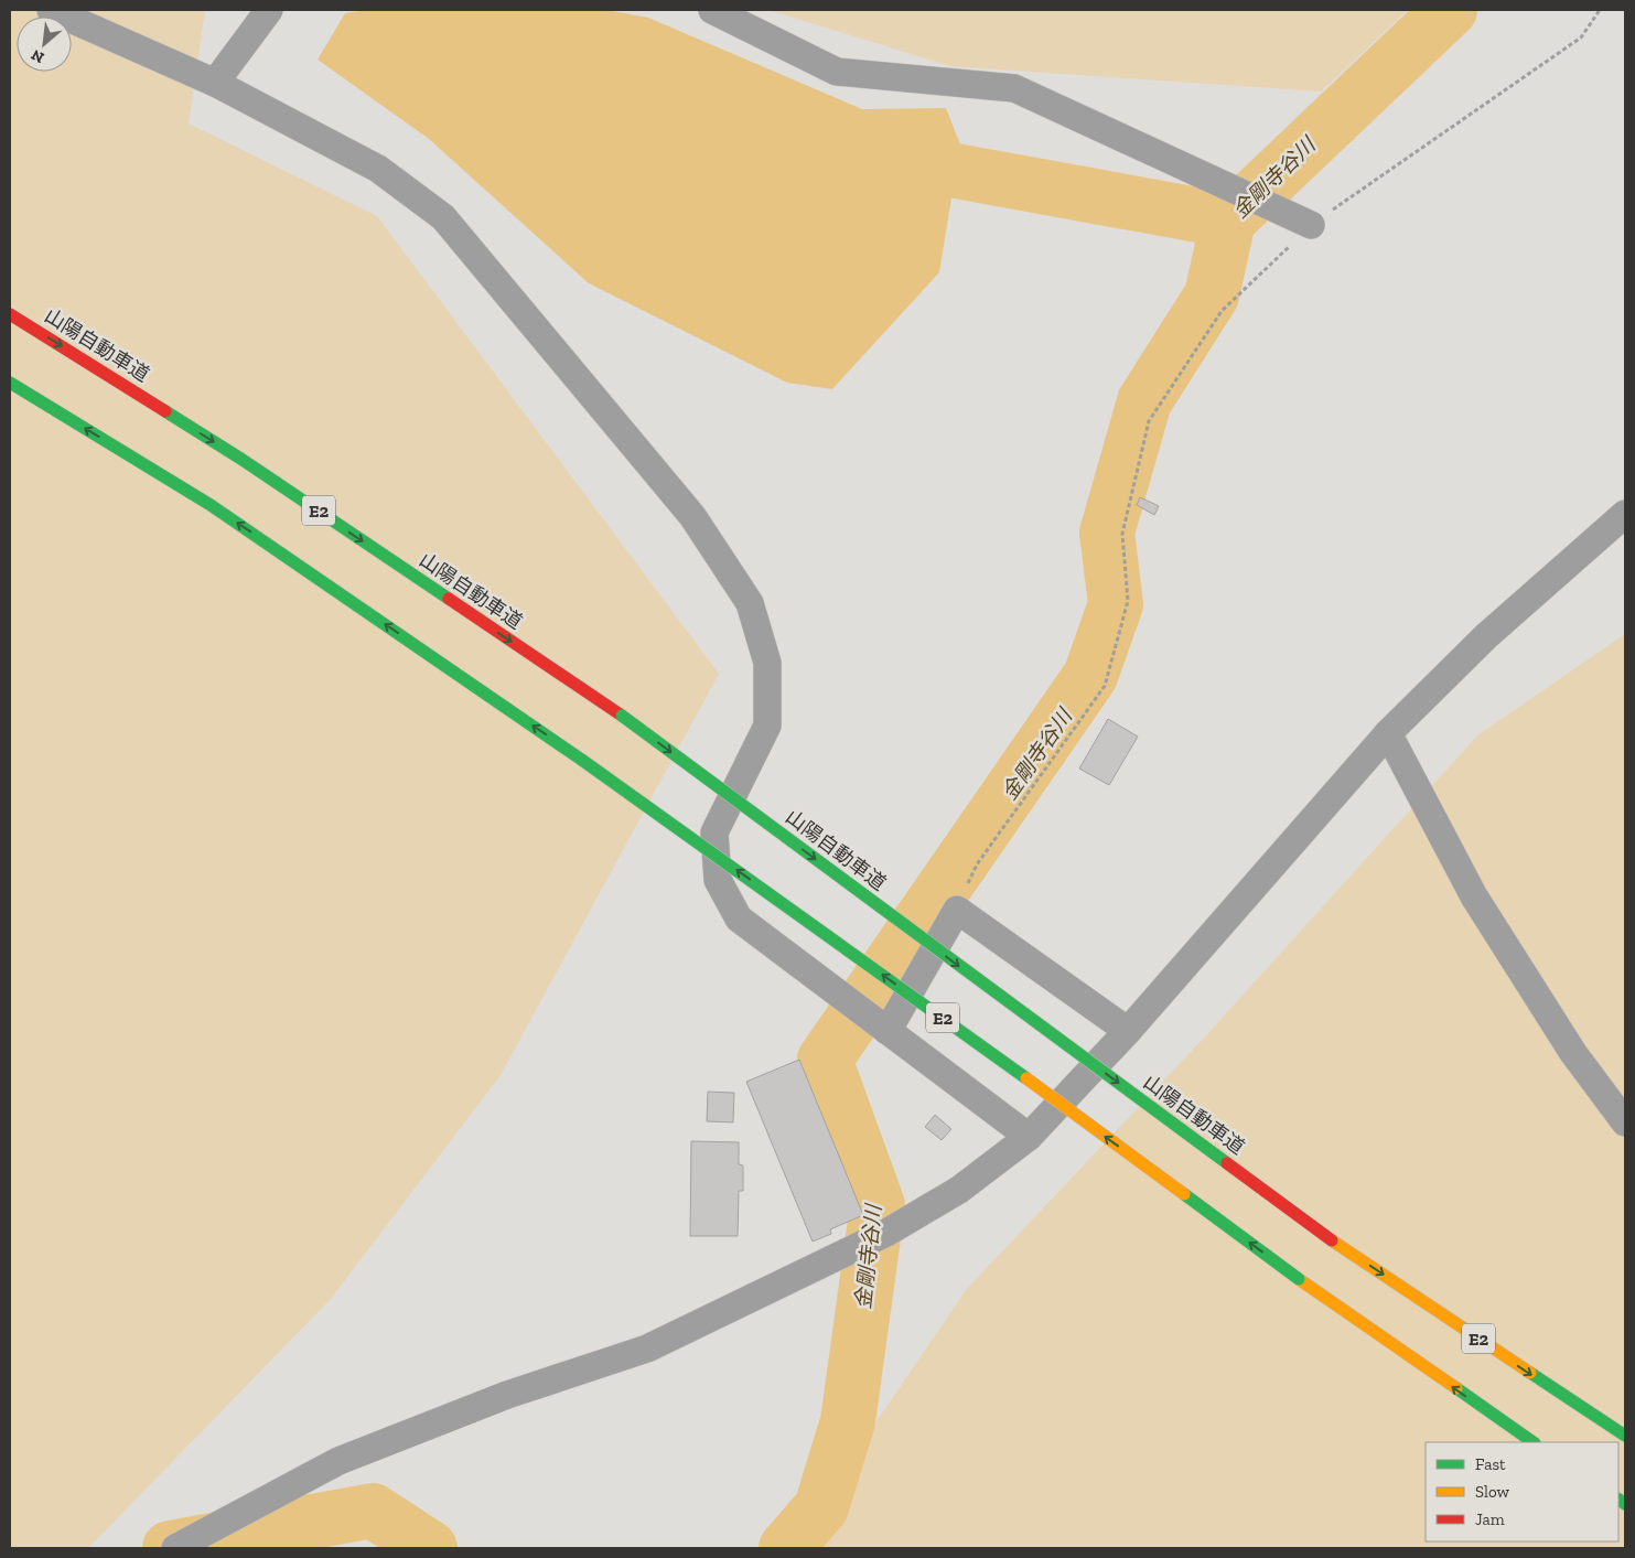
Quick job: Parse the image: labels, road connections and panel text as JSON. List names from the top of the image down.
{
  "streets": {
    "highway": ["山陽自動車道", "E2"]
  },
  "water": ["金剛寺谷川"],
  "legend": ["Fast", "Slow", "Jam"],
  "north": "bottom left"
}
